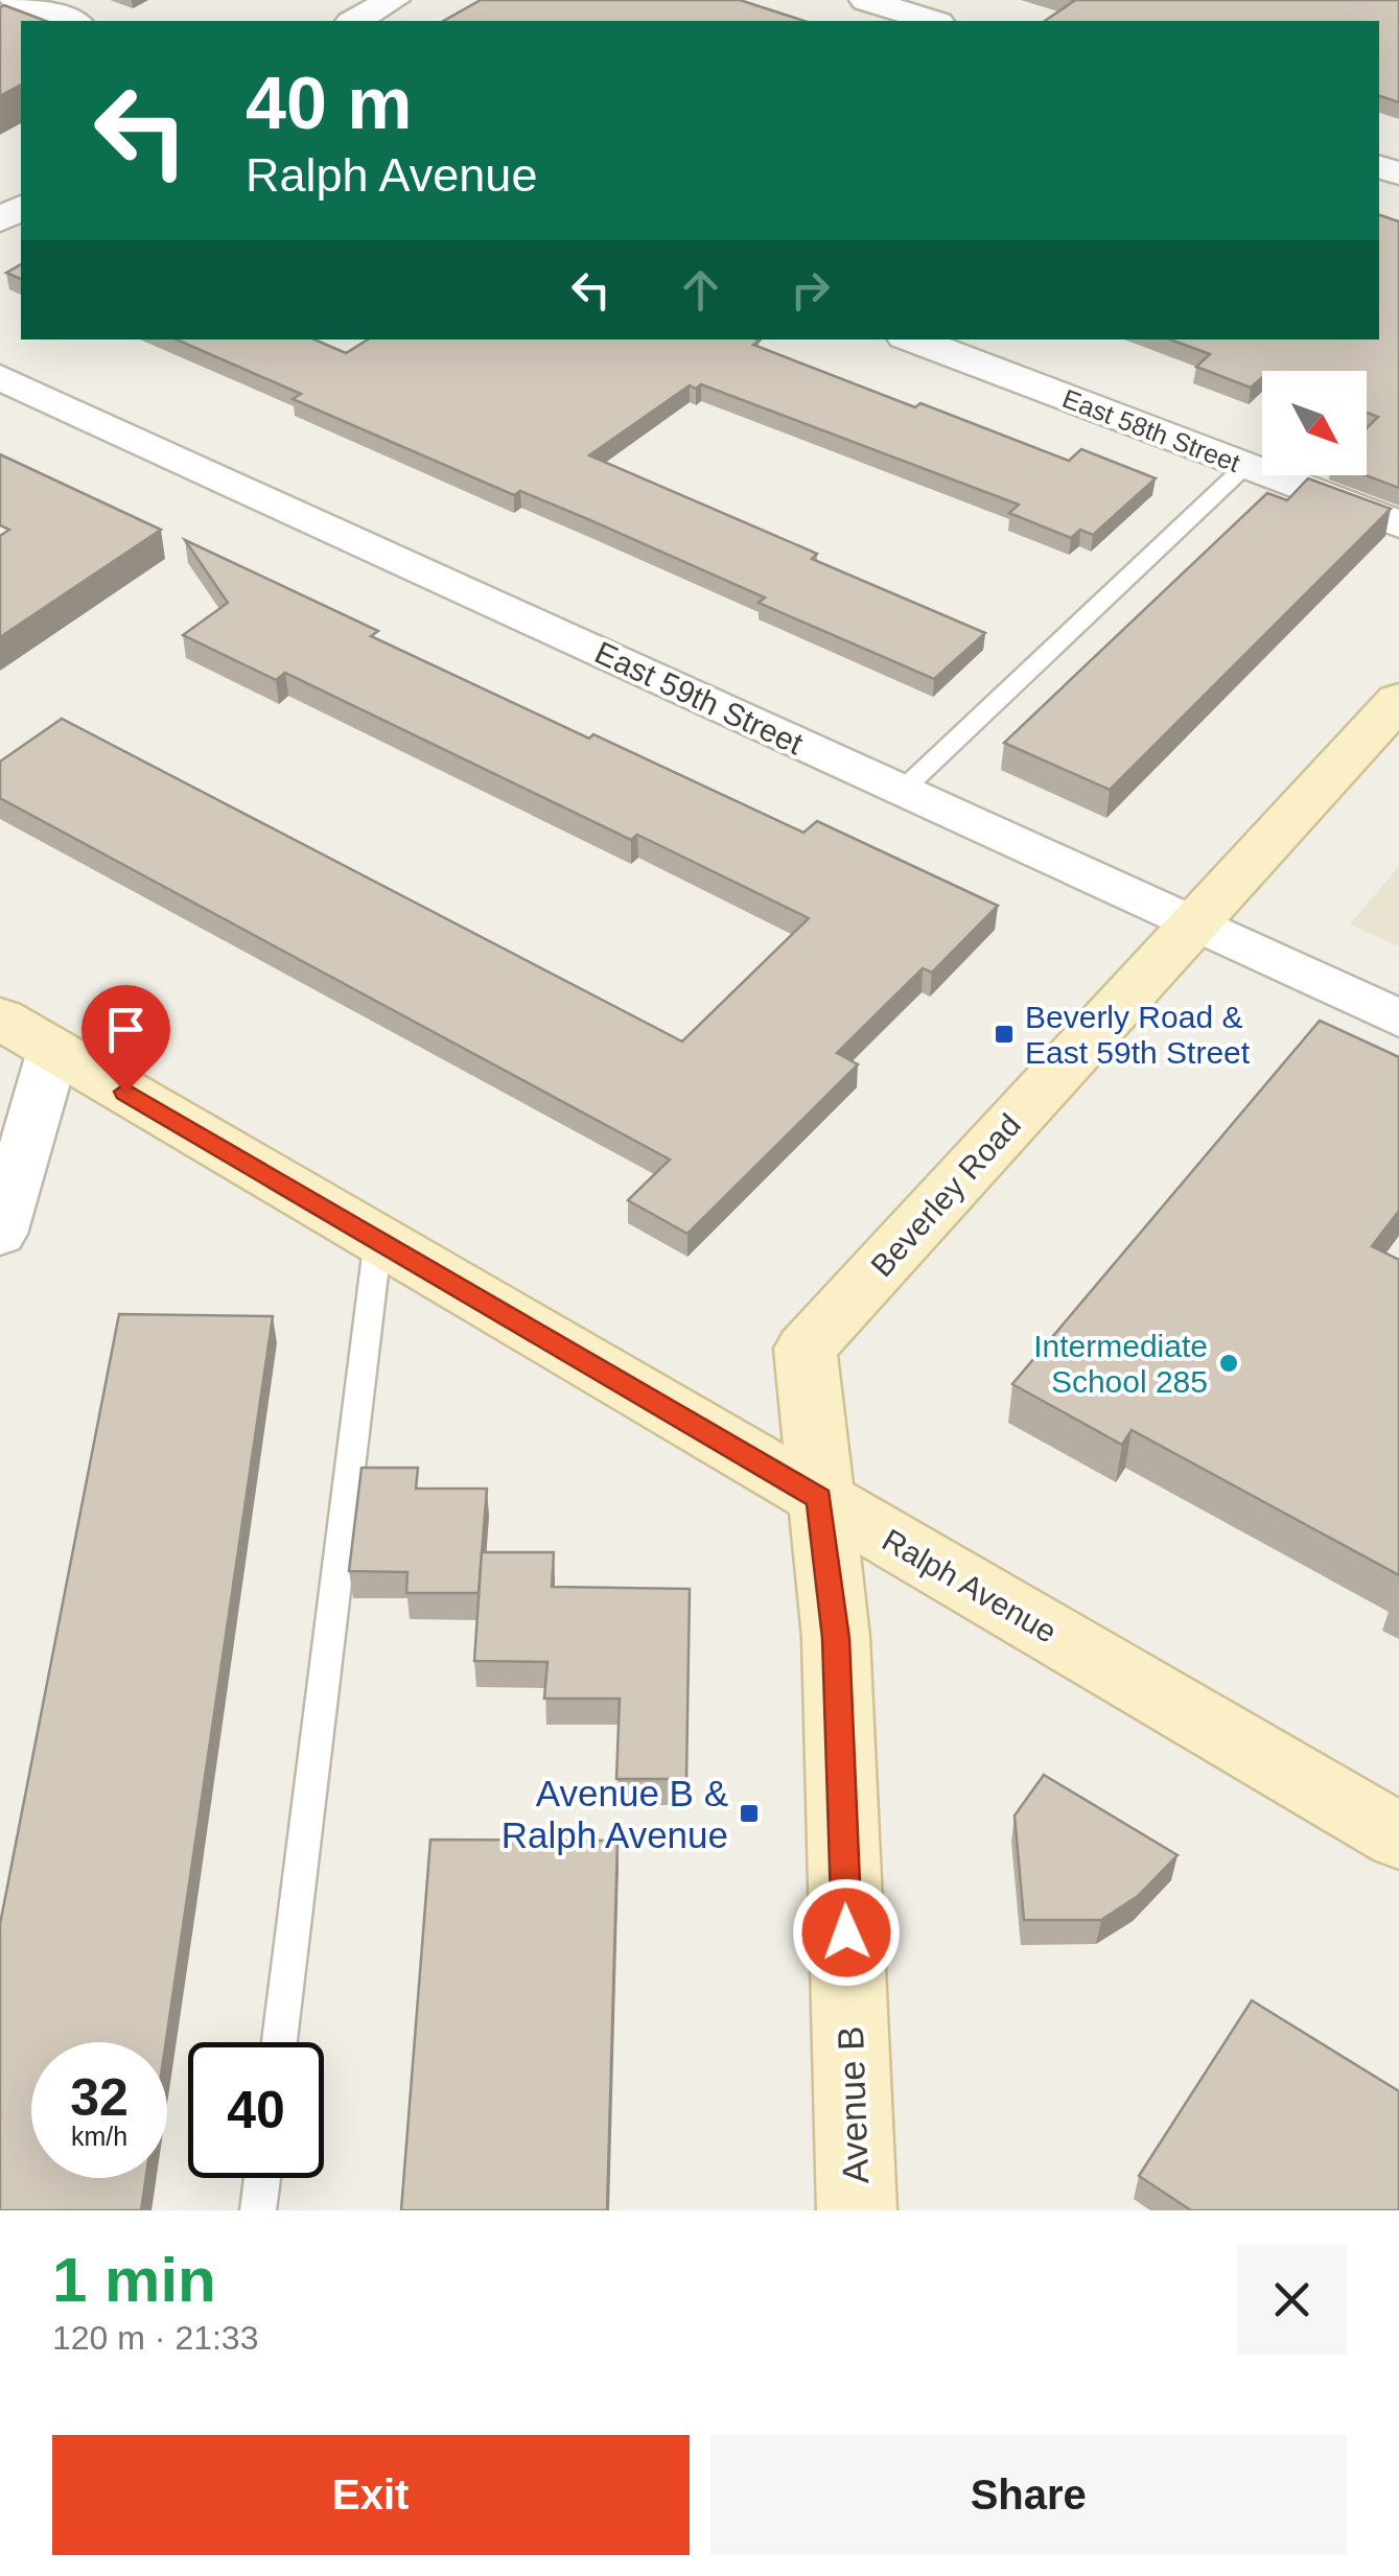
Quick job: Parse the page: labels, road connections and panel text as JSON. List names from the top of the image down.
{
  "streets": {
    "street": [
      "East 58th Street",
      "East 59th Street",
      "Beverley Road",
      "Ralph Avenue",
      "Avenue B"
    ]
  },
  "crossings": [
    ["East 59th Street", "Beverley Road"],
    ["Beverley Road", "Ralph Avenue"],
    ["Beverley Road", "Avenue B"],
    ["Ralph Avenue", "Avenue B"]
  ],
  "places": {
    "transit": ["Beverly Road & East 59th Street", "Avenue B & Ralph Avenue"],
    "other": ["Intermediate School 285"]
  },
  "north": "bottom right",
  "page": {
    "turn": ["40 m", "Ralph Avenue"],
    "speed": "32 km/h",
    "limit": "40",
    "heading": ["1 min", "120 m · 21:33"],
    "buttons": ["Exit", "Share"]
  }
}
